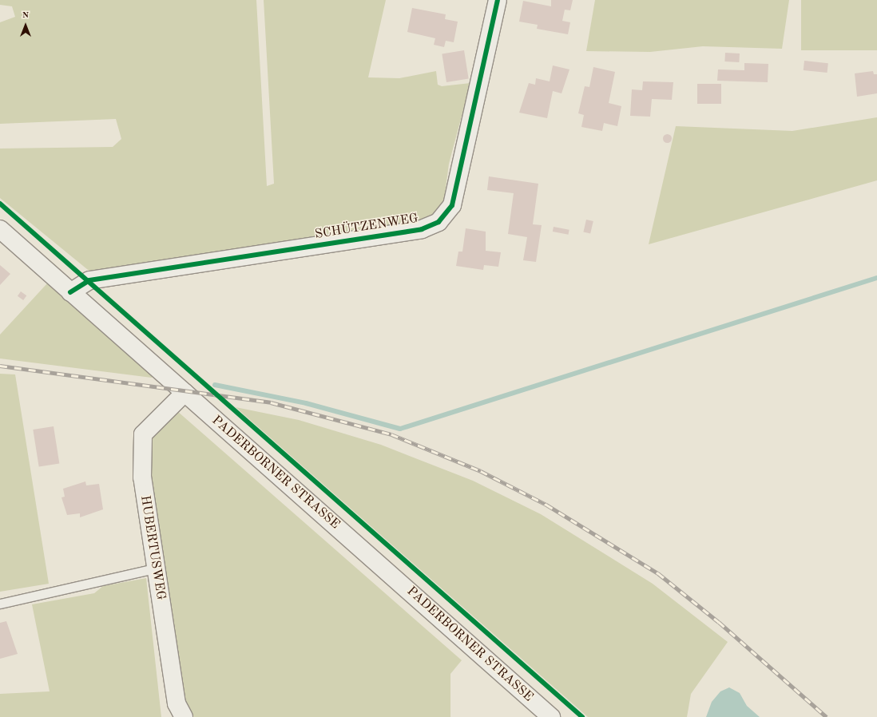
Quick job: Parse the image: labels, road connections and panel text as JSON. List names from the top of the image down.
{
  "streets": {
    "street": ["SCHÜTZENWEG", "PADERBORNER STRASSE", "HUBERTUSWEG"]
  },
  "crossings": [
    ["SCHÜTZENWEG", "PADERBORNER STRASSE"],
    ["PADERBORNER STRASSE", "HUBERTUSWEG"]
  ],
  "north": "top"
}
